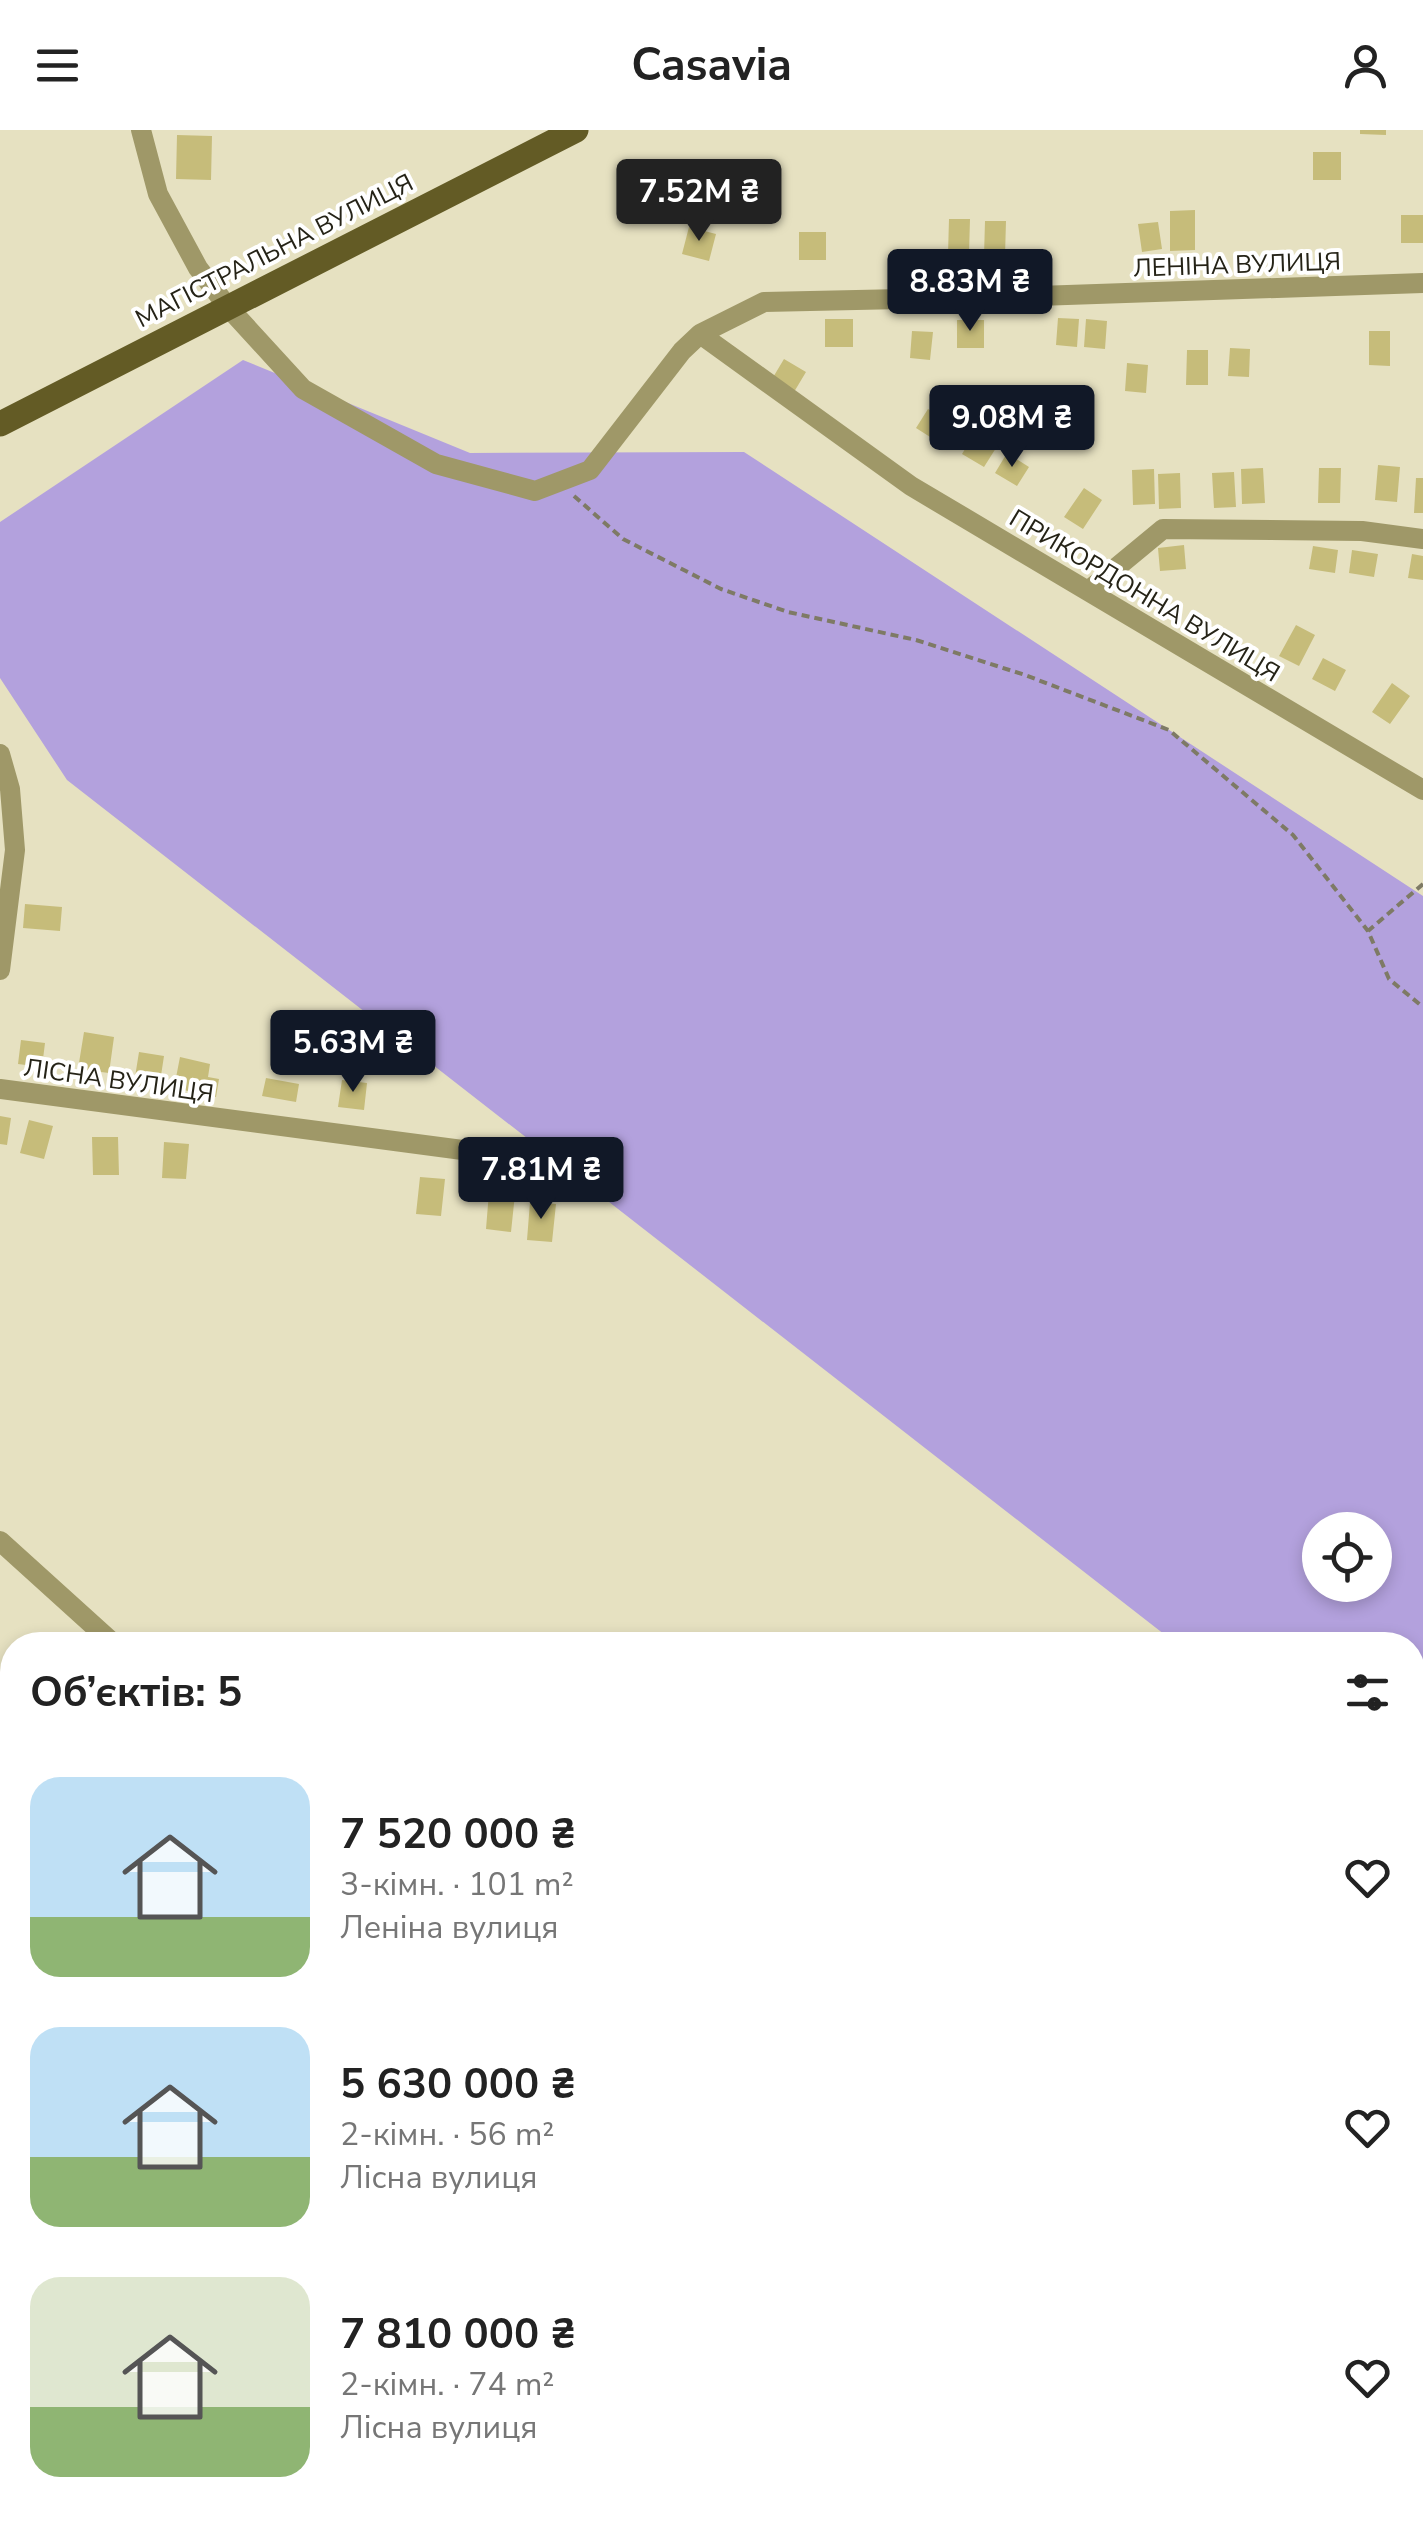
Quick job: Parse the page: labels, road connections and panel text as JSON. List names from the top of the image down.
{
  "streets": {
    "main road": ["МАГІСТРАЛЬНА ВУЛИЦЯ"],
    "street": ["ЛЕНІНА ВУЛИЦЯ", "ПРИКОРДОННА ВУЛИЦЯ", "ЛІСНА ВУЛИЦЯ"]
  },
  "crossings": [
    ["ЛЕНІНА ВУЛИЦЯ", "ПРИКОРДОННА ВУЛИЦЯ"]
  ],
  "page": {
    "header": "Casavia",
    "price": [
      "7.52M ₴",
      "8.83M ₴",
      "9.08M ₴",
      "5.63M ₴",
      "7.81M ₴"
    ],
    "heading": "Об’єктів: 5",
    "list": [
      {
        "name": "7 520 000 ₴",
        "note": "3-кімн. · 101 m² · Леніна вулиця"
      },
      {
        "name": "5 630 000 ₴",
        "note": "2-кімн. · 56 m² · Лісна вулиця"
      },
      {
        "name": "7 810 000 ₴",
        "note": "2-кімн. · 74 m² · Лісна вулиця"
      }
    ]
  }
}
